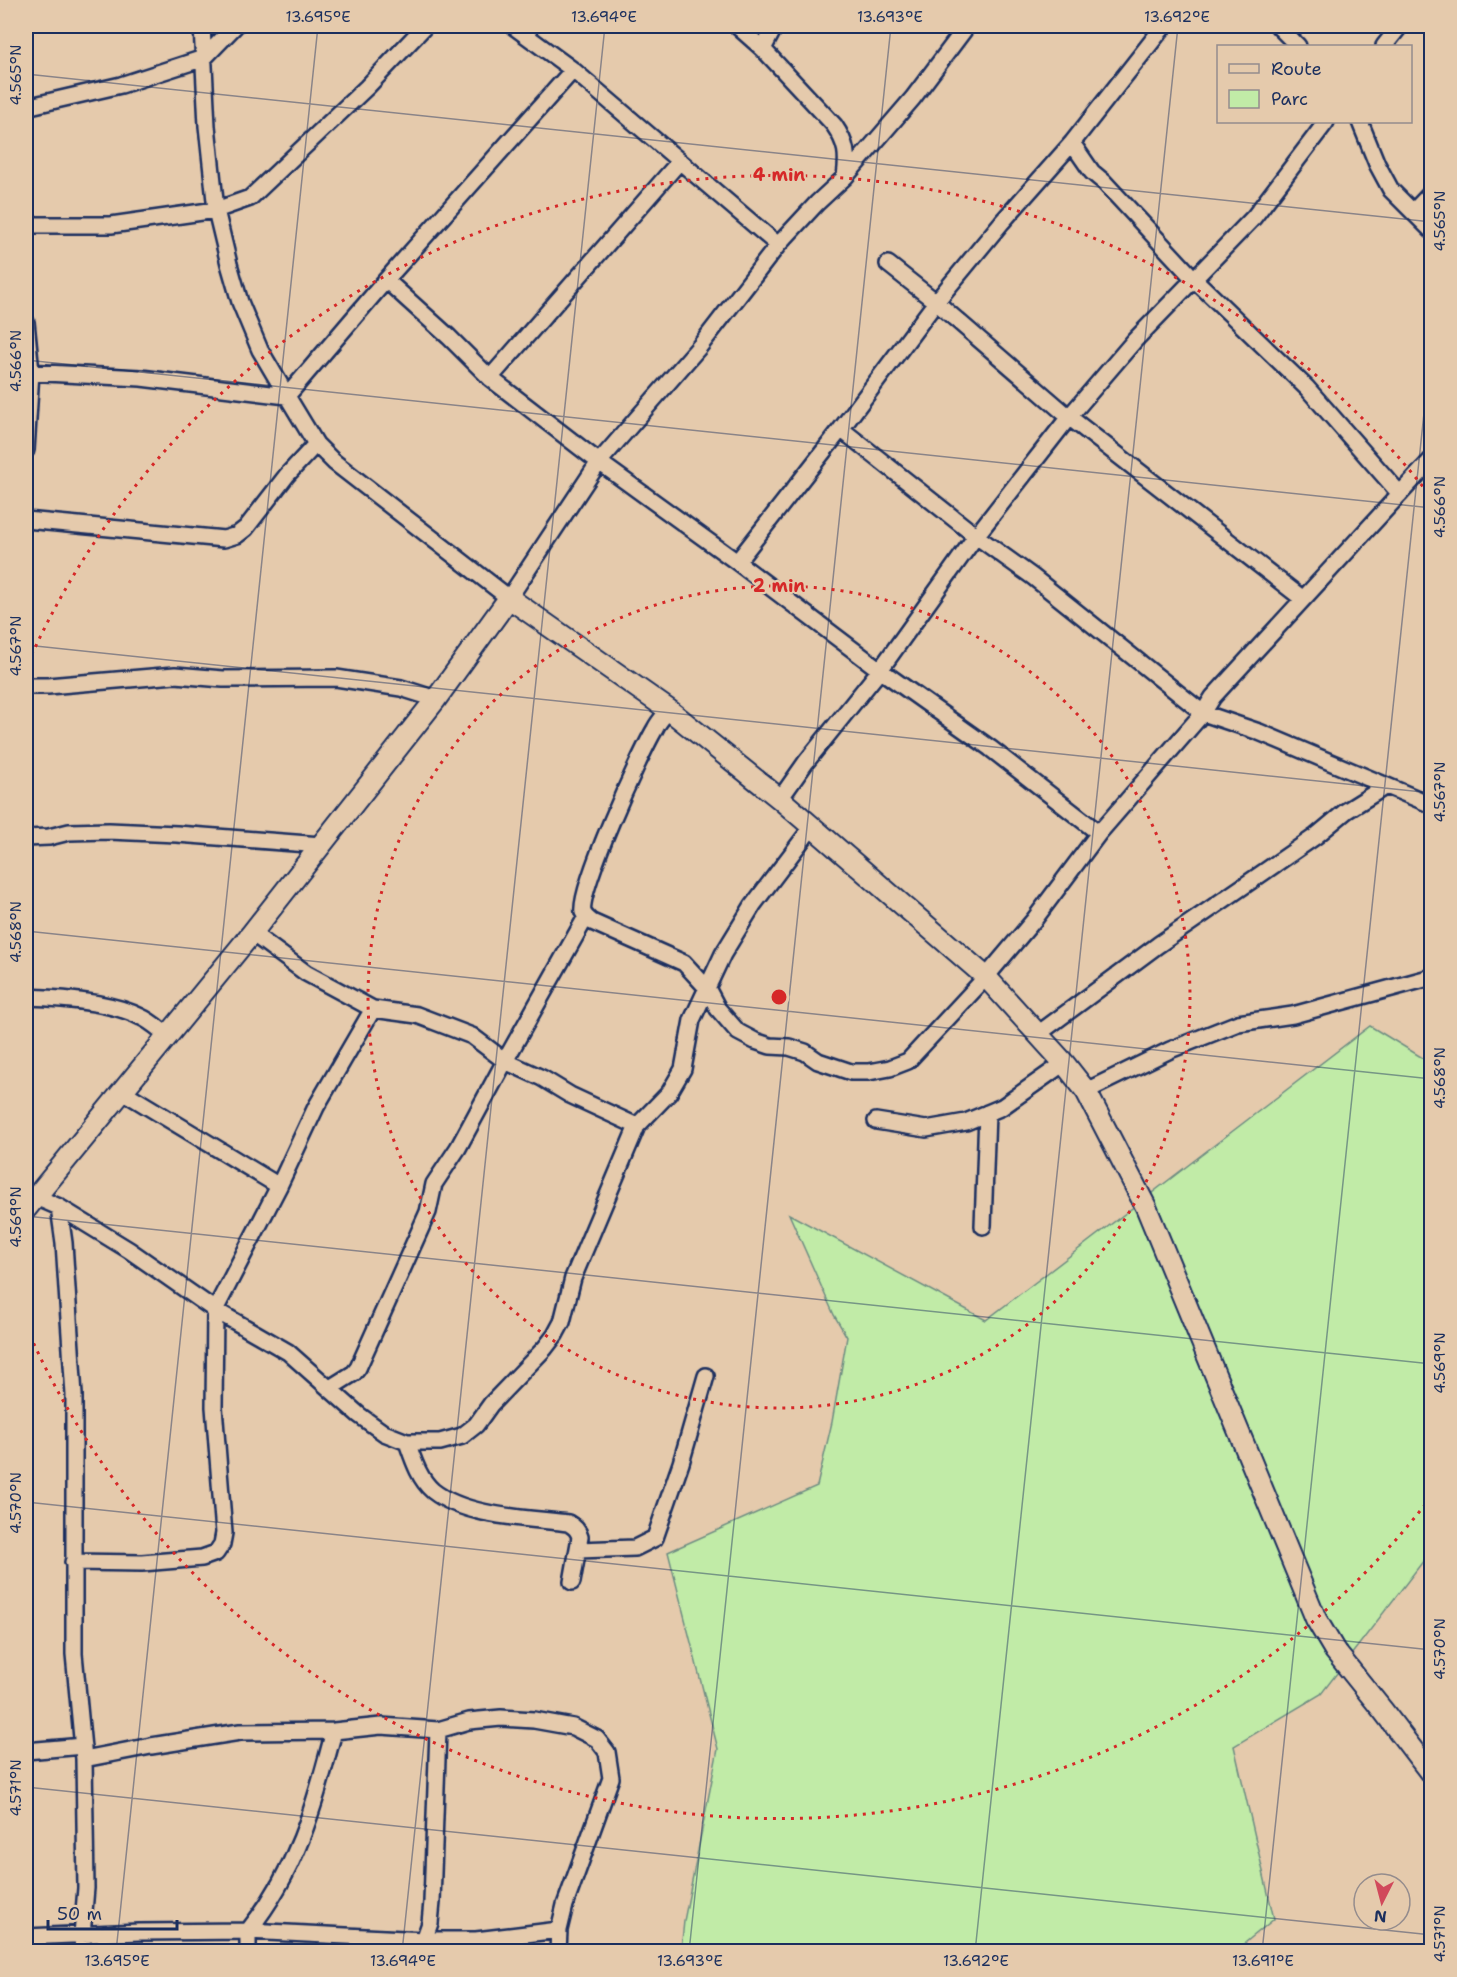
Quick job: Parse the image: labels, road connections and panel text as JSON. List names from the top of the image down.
{
  "legend": ["Route", "Parc"],
  "scale_bar": "50 m",
  "north": "bottom",
  "coordinates": [
    "13.695°E",
    "13.694°E",
    "13.693°E",
    "13.692°E",
    "4.565°N",
    "4.566°N",
    "4.567°N",
    "4.568°N",
    "4.569°N",
    "4.570°N",
    "4.571°N",
    "13.691°E"
  ],
  "rings": ["4 min", "2 min"]
}
